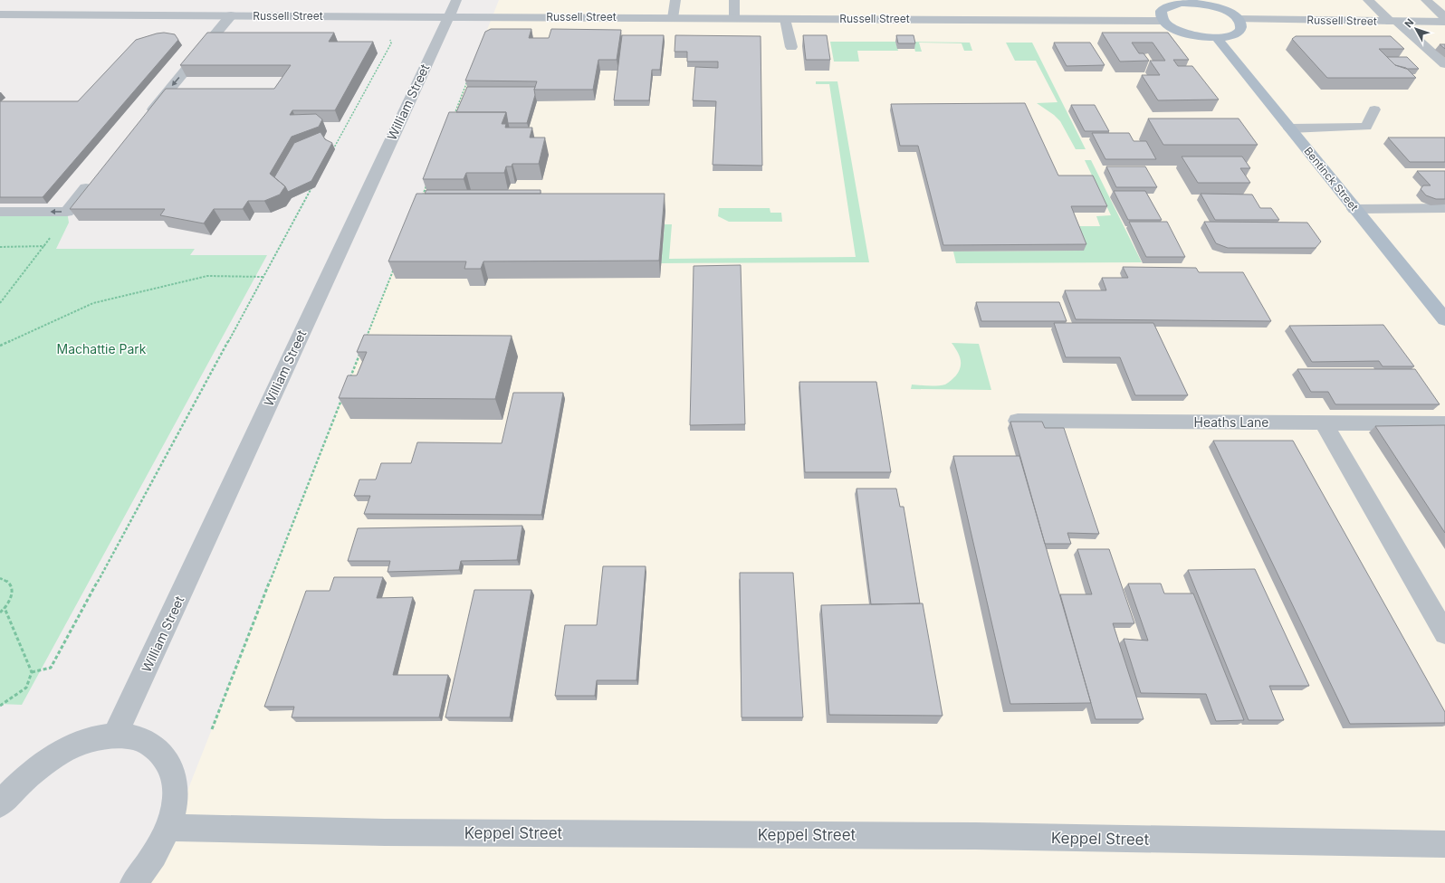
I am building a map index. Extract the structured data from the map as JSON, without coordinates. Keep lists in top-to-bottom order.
{
  "streets": {
    "main road": ["Bentinck Street"],
    "street": [
      "Russell Street",
      "William Street",
      "Heaths Lane",
      "Keppel Street"
    ]
  },
  "crossings": [
    ["Russell Street", "William Street"]
  ],
  "parks": ["Machattie Park"],
  "north": "top left"
}
